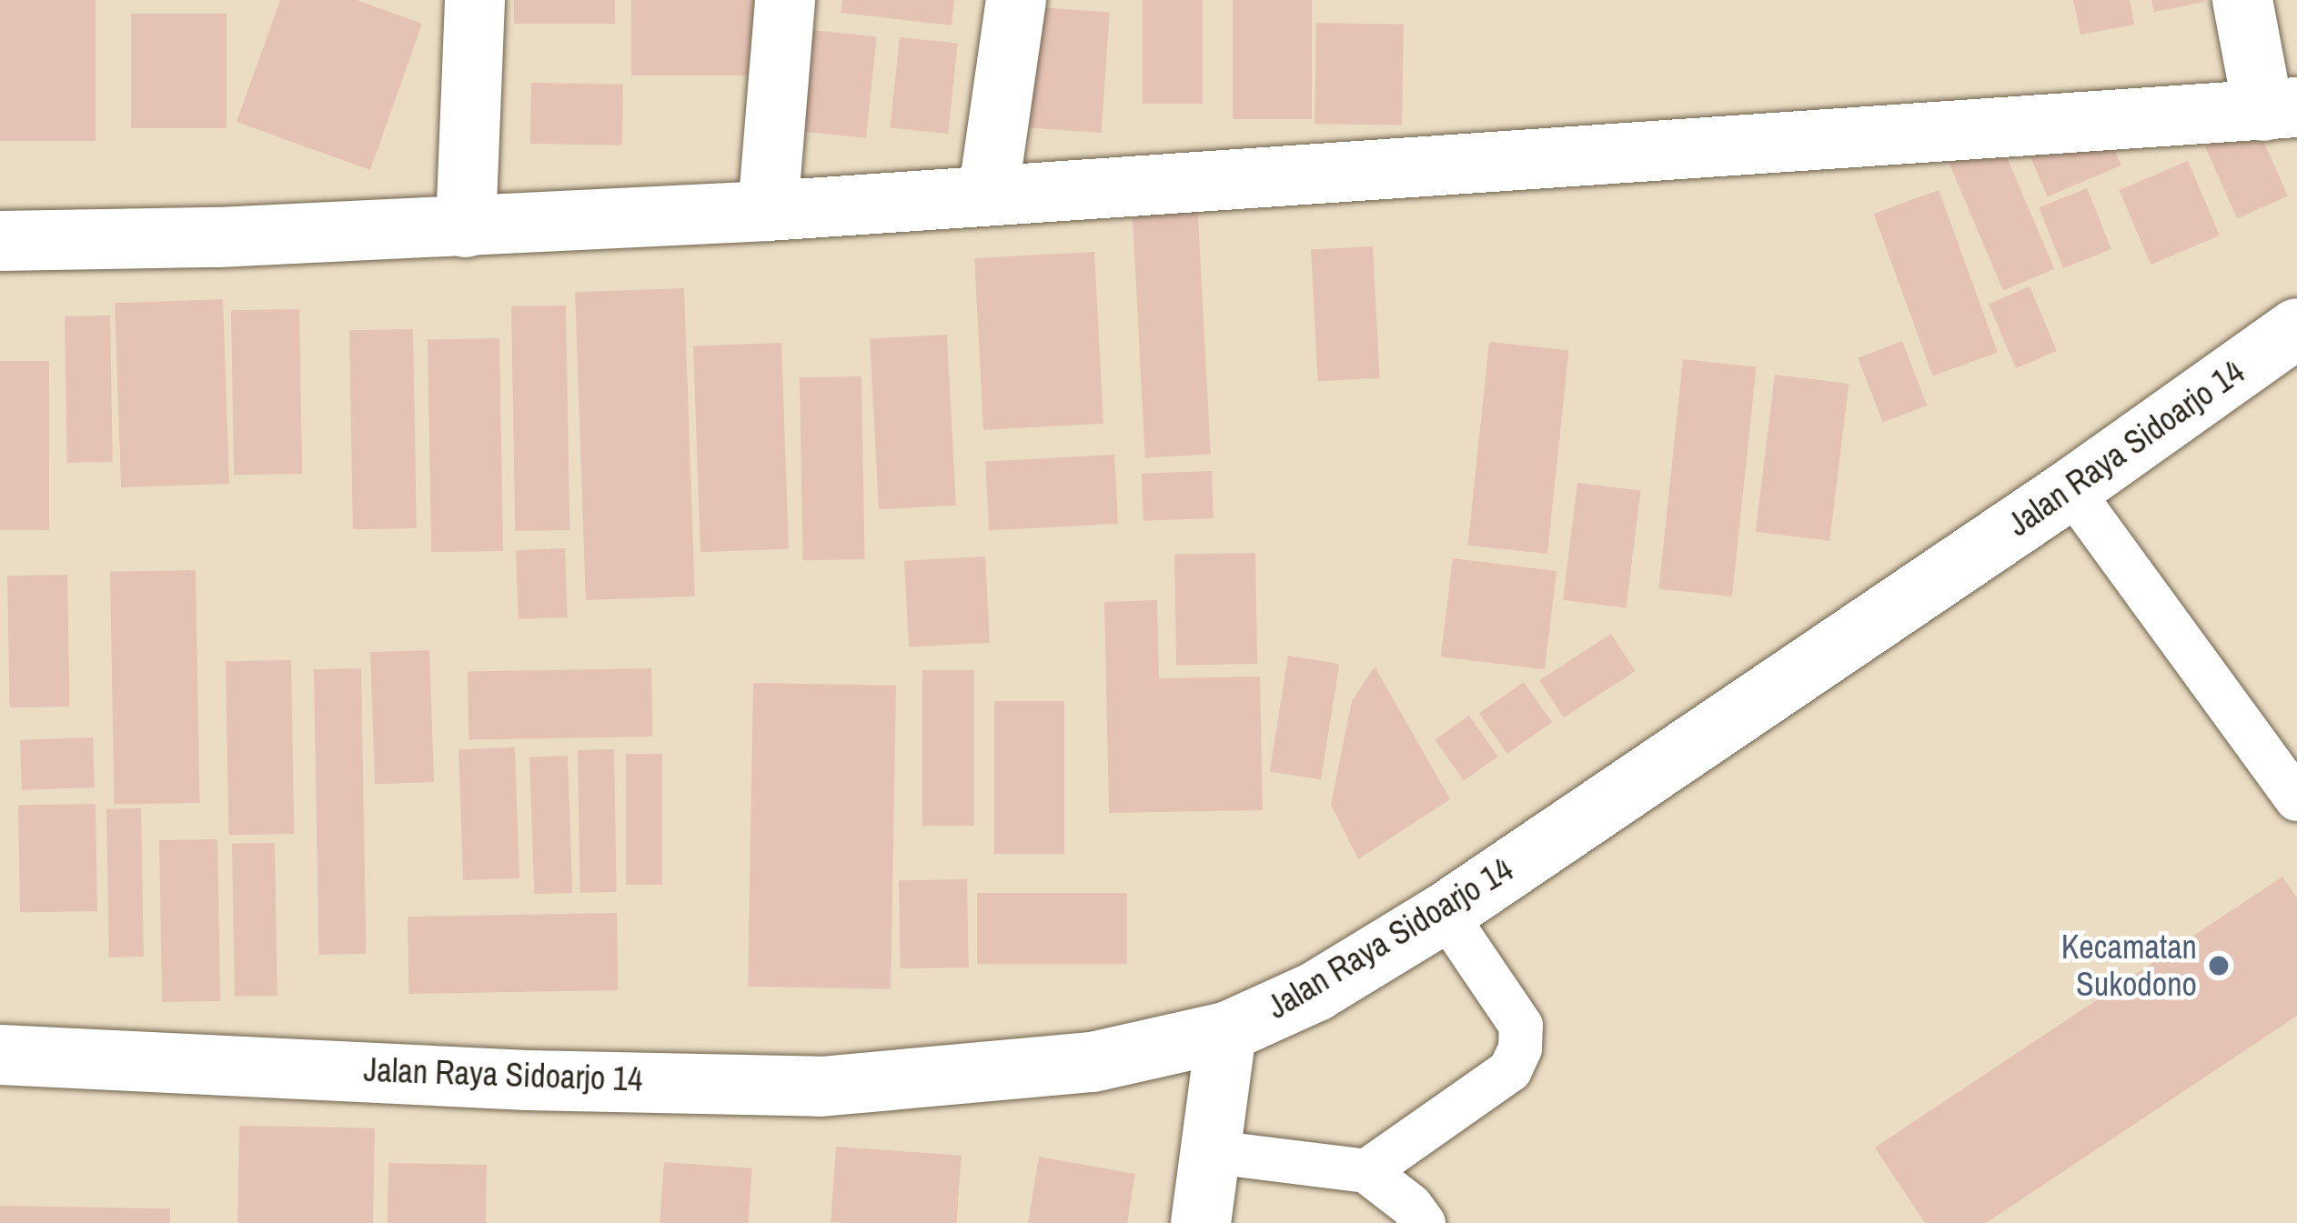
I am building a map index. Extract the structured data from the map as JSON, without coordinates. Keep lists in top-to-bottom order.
{
  "streets": {
    "street": ["Jalan Raya Sidoarjo 14"]
  },
  "places": ["Kecamatan Sukodono"]
}
